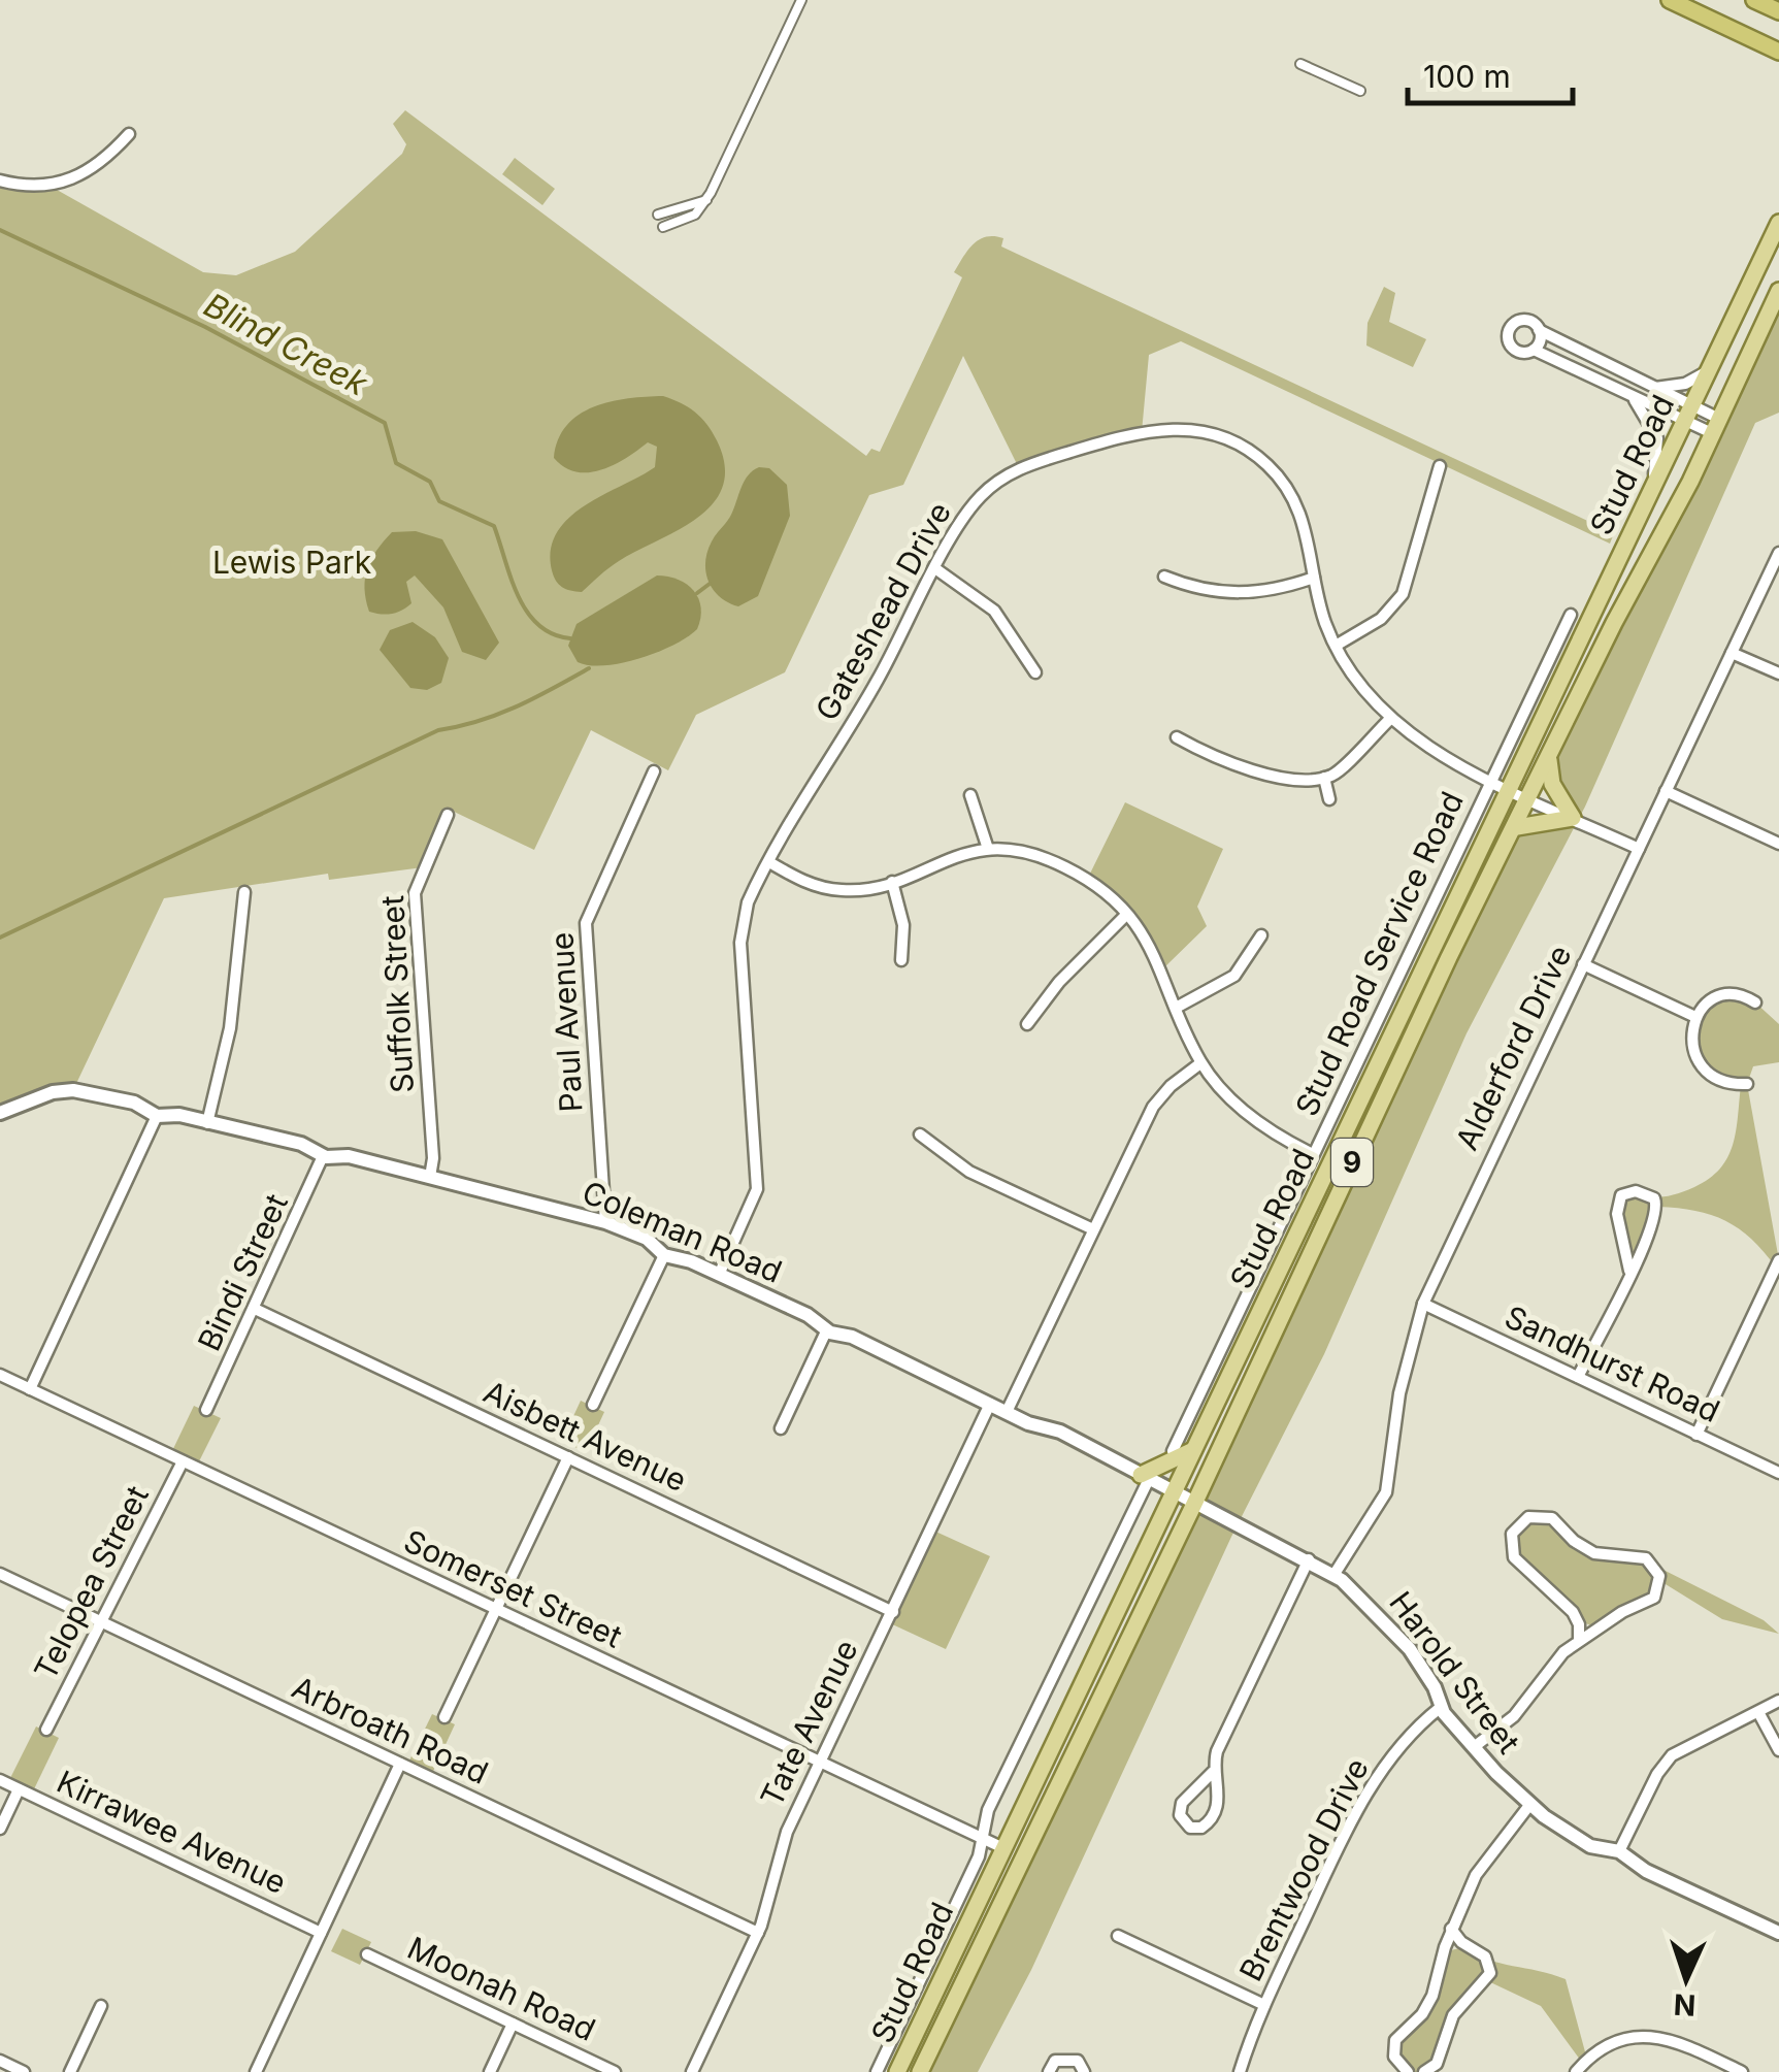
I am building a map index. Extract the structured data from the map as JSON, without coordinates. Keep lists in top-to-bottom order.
{
  "streets": {
    "main road": ["Stud Road", "9"],
    "street": [
      "Gateshead Drive",
      "Stud Road Service Road",
      "Suffolk Street",
      "Paul Avenue",
      "Alderford Drive",
      "Coleman Road",
      "Bindi Street",
      "Sandhurst Road",
      "Aisbett Avenue",
      "Telopea Street",
      "Somerset Street",
      "Harold Street",
      "Tate Avenue",
      "Arbroath Road",
      "Kirrawee Avenue",
      "Brentwood Drive",
      "Moonah Road"
    ]
  },
  "crossings": [
    ["Stud Road", "Gateshead Drive"],
    ["Stud Road", "Coleman Road"],
    ["Stud Road", "Somerset Street"],
    ["Stud Road", "Harold Street"],
    ["Gateshead Drive", "Stud Road Service Road"],
    ["Gateshead Drive", "Alderford Drive"],
    ["Gateshead Drive", "Coleman Road"],
    ["Suffolk Street", "Coleman Road"],
    ["Paul Avenue", "Coleman Road"],
    ["Alderford Drive", "Sandhurst Road"],
    ["Alderford Drive", "Harold Street"],
    ["Coleman Road", "Bindi Street"],
    ["Coleman Road", "Harold Street"],
    ["Coleman Road", "Tate Avenue"],
    ["Bindi Street", "Aisbett Avenue"],
    ["Aisbett Avenue", "Tate Avenue"],
    ["Telopea Street", "Somerset Street"],
    ["Telopea Street", "Arbroath Road"],
    ["Somerset Street", "Tate Avenue"],
    ["Harold Street", "Brentwood Drive"],
    ["Tate Avenue", "Arbroath Road"]
  ],
  "water": ["Blind Creek"],
  "parks": ["Lewis Park"],
  "scale_bar": "100 m",
  "north": "bottom"
}
